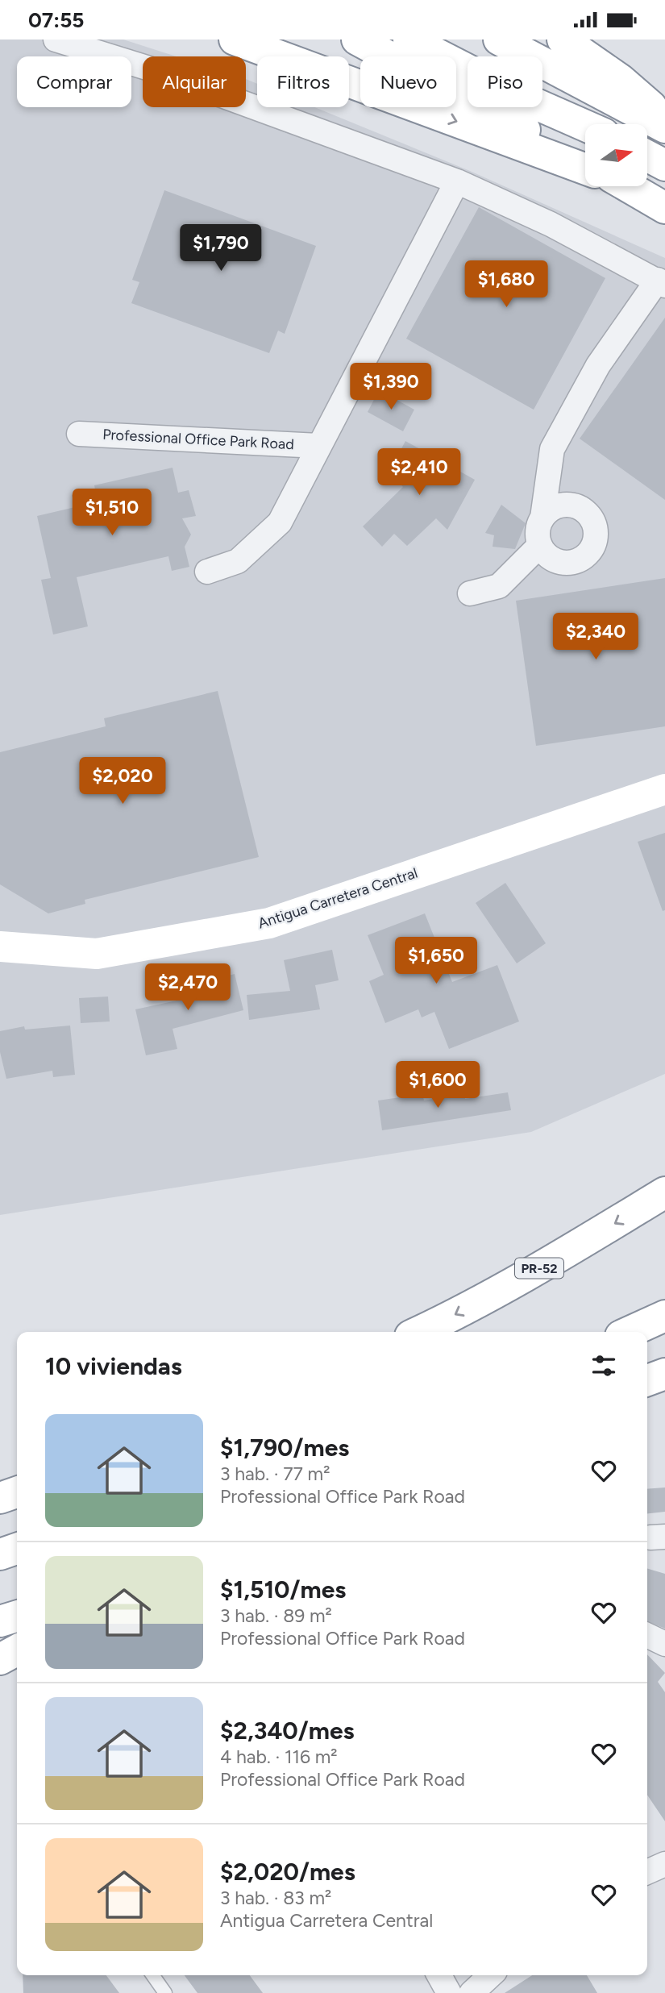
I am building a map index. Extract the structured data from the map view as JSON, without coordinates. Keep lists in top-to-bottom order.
{
  "streets": {
    "main road": ["Antigua Carretera Central", "PR-52"],
    "street": ["Professional Office Park Road"]
  },
  "north": "right",
  "page": {
    "status": "07:55",
    "chip": [
      "Comprar",
      "Alquilar",
      "Filtros",
      "Nuevo",
      "Piso"
    ],
    "price": [
      "$1,790",
      "$1,680",
      "$1,390",
      "$2,410",
      "$1,510",
      "$2,340",
      "$2,020",
      "$1,650",
      "$2,470",
      "$1,600"
    ],
    "heading": "10 viviendas",
    "list": [
      {
        "name": "$1,790/mes",
        "note": "3 hab. · 77 m² · Professional Office Park Road"
      },
      {
        "name": "$1,510/mes",
        "note": "3 hab. · 89 m² · Professional Office Park Road"
      },
      {
        "name": "$2,340/mes",
        "note": "4 hab. · 116 m² · Professional Office Park Road"
      },
      {
        "name": "$2,020/mes",
        "note": "3 hab. · 83 m² · Antigua Carretera Central"
      }
    ]
  }
}
